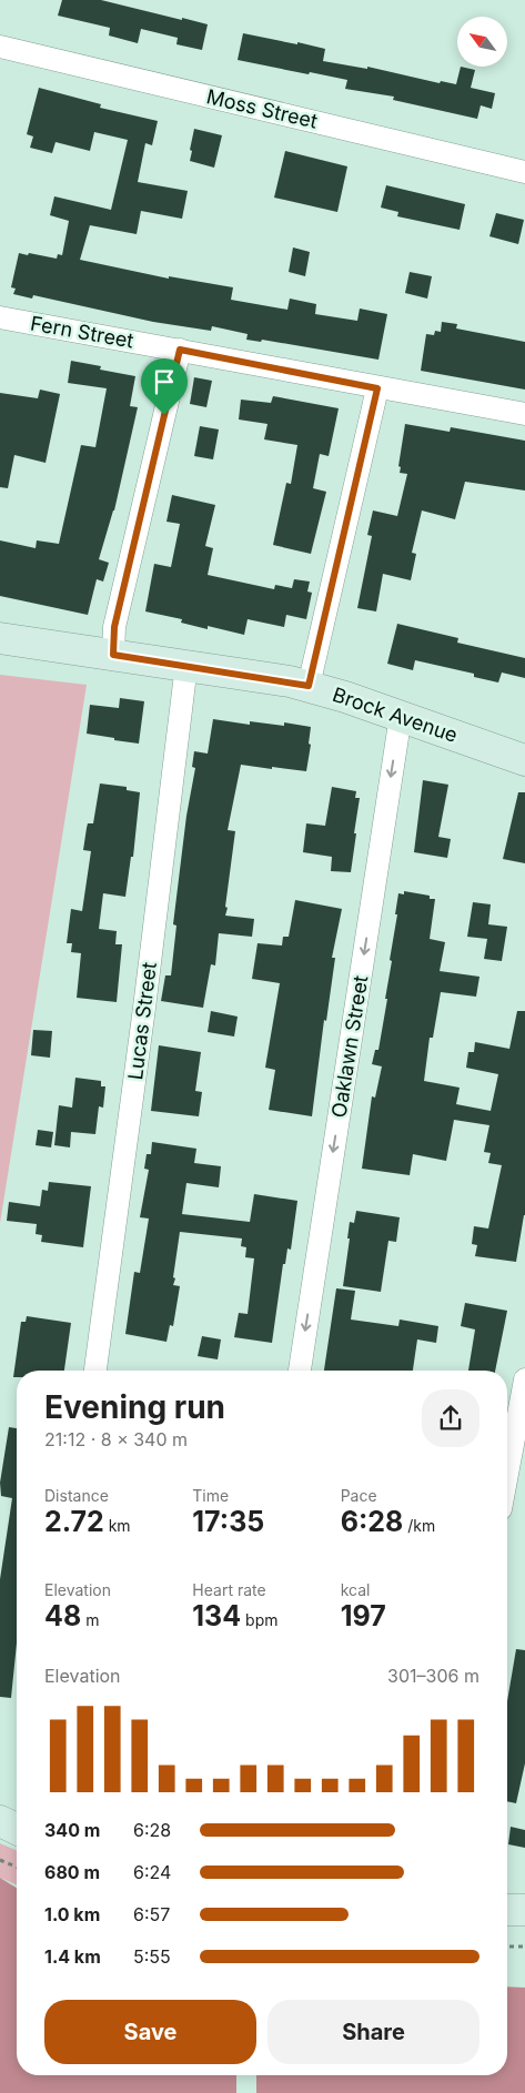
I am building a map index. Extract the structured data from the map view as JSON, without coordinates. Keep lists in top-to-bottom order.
{
  "streets": {
    "main road": ["Brock Avenue"],
    "street": [
      "Moss Street",
      "Fern Street",
      "Lucas Street",
      "Oaklawn Street"
    ]
  },
  "crossings": [
    ["Brock Avenue", "Lucas Street"],
    ["Brock Avenue", "Oaklawn Street"]
  ],
  "one_way": ["Oaklawn Street"],
  "north": "top left",
  "page": {
    "heading": ["Evening run", "21:12 · 8 × 340 m"],
    "stats": [
      ["Distance", "2.72 km"],
      ["Time", "17:35"],
      ["Pace", "6:28 /km"],
      ["Elevation", "48 m"],
      ["Heart rate", "134 bpm"],
      ["kcal", "197"]
    ],
    "chart": ["Elevation", "301–306 m"],
    "list": [
      {
        "name": "340 m",
        "note": "6:28"
      },
      {
        "name": "680 m",
        "note": "6:24"
      },
      {
        "name": "1.0 km",
        "note": "6:57"
      },
      {
        "name": "1.4 km",
        "note": "5:55"
      }
    ],
    "buttons": ["Save", "Share"]
  }
}
